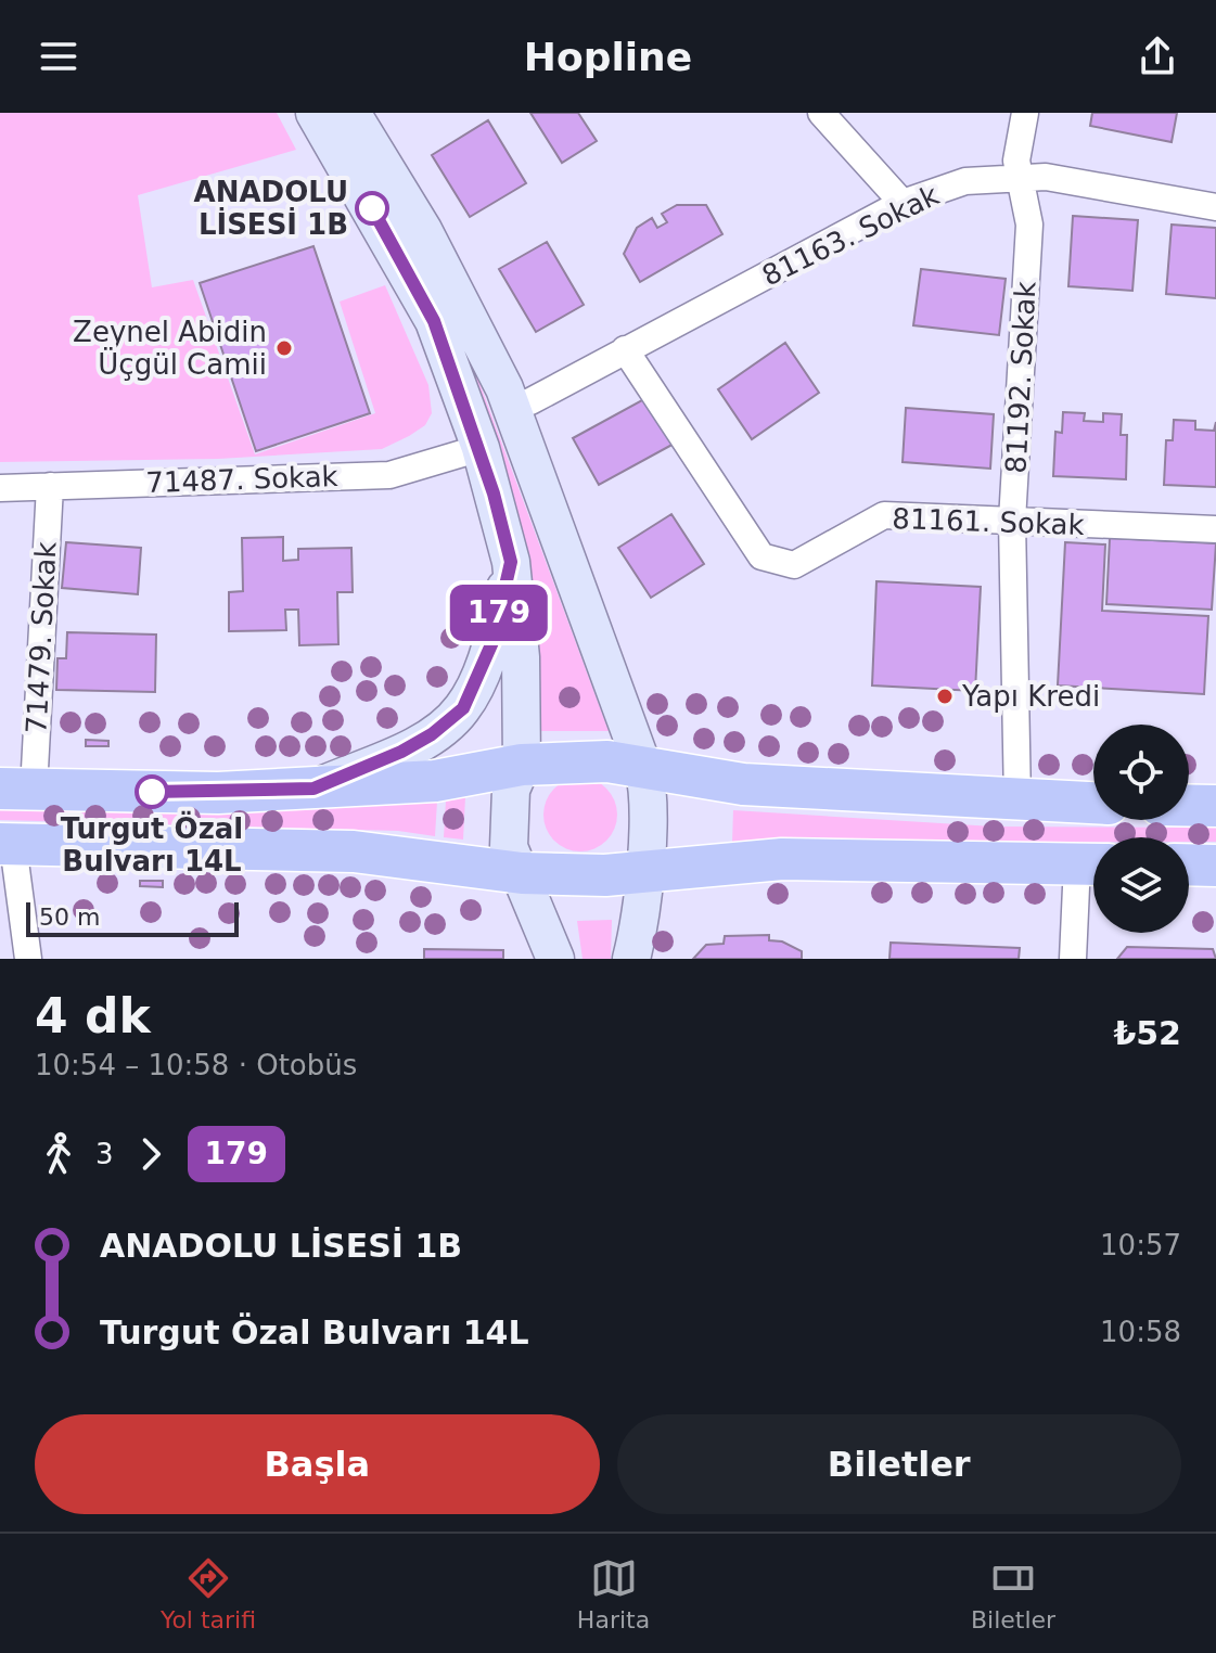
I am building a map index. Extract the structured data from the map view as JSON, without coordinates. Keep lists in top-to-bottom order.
{
  "streets": {
    "street": [
      "81163. Sokak",
      "81192. Sokak",
      "71487. Sokak",
      "81161. Sokak",
      "71479. Sokak"
    ]
  },
  "crossings": [
    ["81163. Sokak", "81192. Sokak"],
    ["81163. Sokak", "81161. Sokak"],
    ["81192. Sokak", "81161. Sokak"],
    ["71487. Sokak", "71479. Sokak"]
  ],
  "places": [
    "ANADOLU LİSESİ 1B",
    "Zeynel Abidin Üçgül Camii",
    "Yapı Kredi",
    "Turgut Özal Bulvarı 14L"
  ],
  "lines": ["bus line 179"],
  "scale_bar": "50 m",
  "page": {
    "header": "Hopline",
    "on_map": "179",
    "scale": "50 m",
    "heading": ["4 dk", "10:54 – 10:58 · Otobüs", "₺52"],
    "legs": ["3", "179"],
    "list": [
      {
        "name": "ANADOLU LİSESİ 1B",
        "value": "10:57"
      },
      {
        "name": "Turgut Özal Bulvarı 14L",
        "value": "10:58"
      }
    ],
    "buttons": ["Başla", "Biletler"],
    "tabs": ["Yol tarifi", "Harita", "Biletler"]
  }
}
